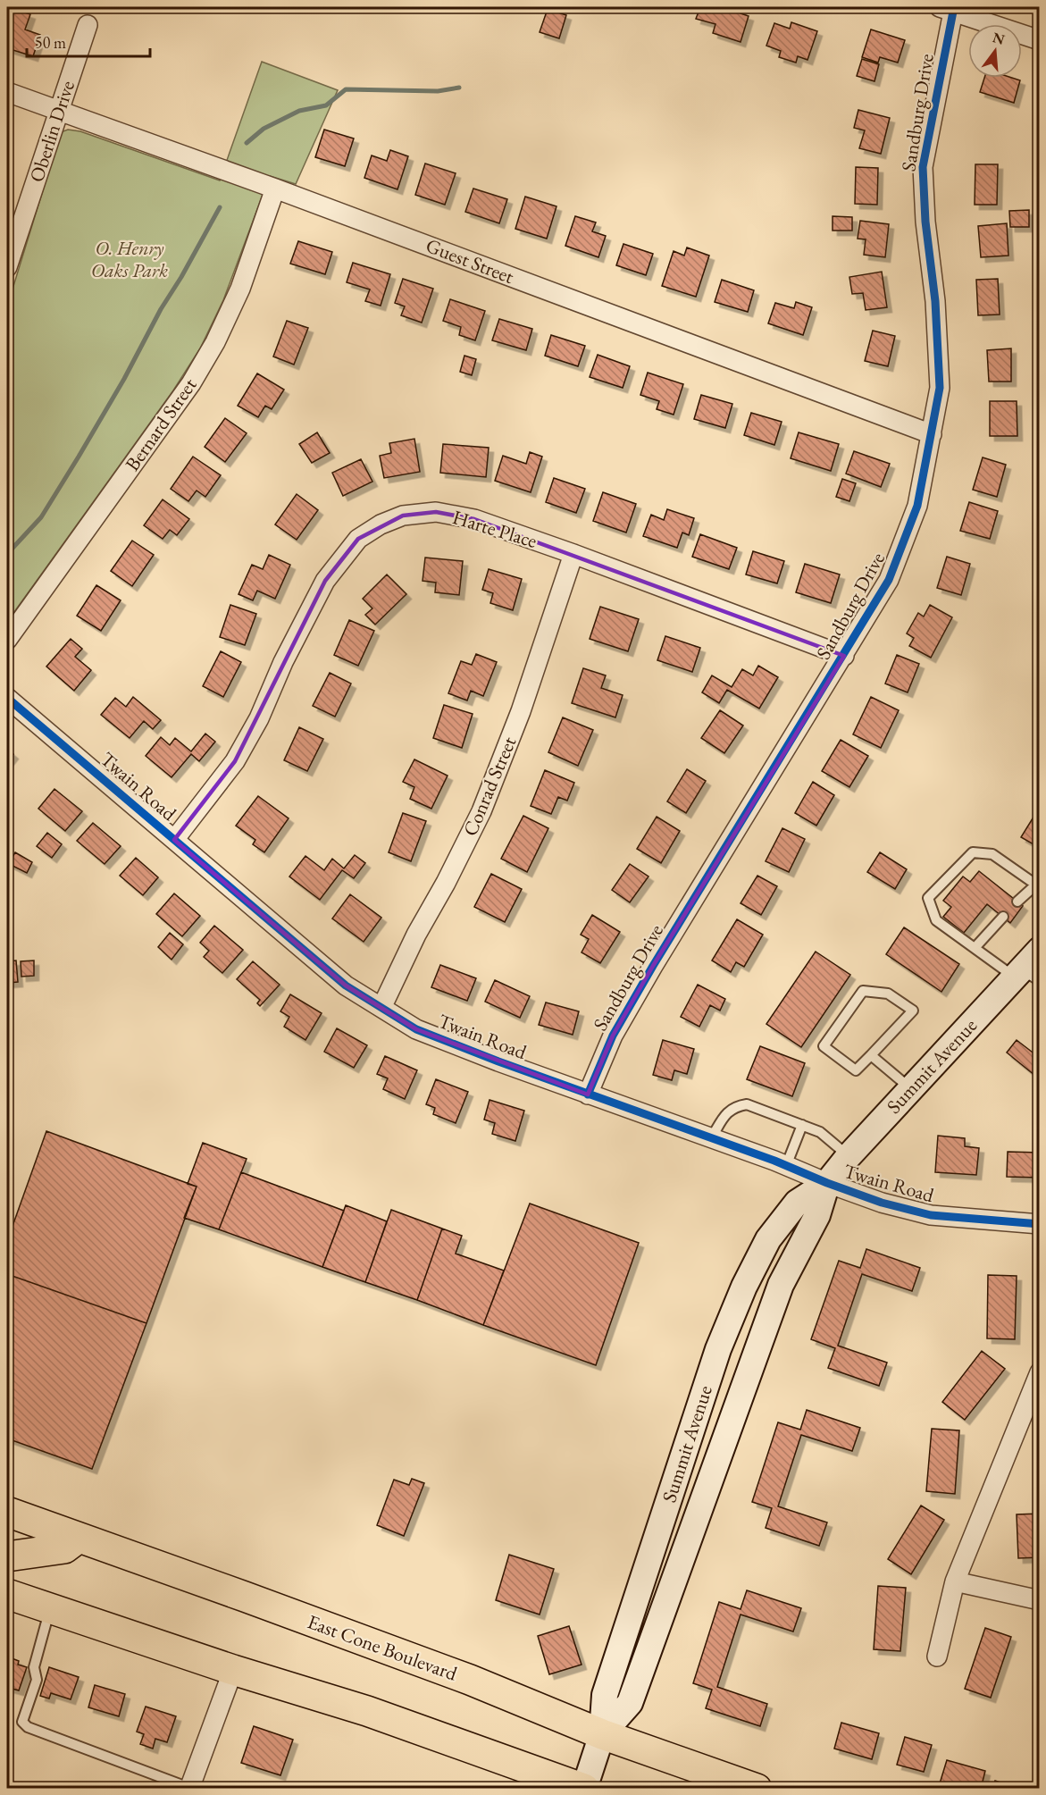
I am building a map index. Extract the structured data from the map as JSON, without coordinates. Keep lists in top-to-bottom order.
{
  "streets": {
    "main road": ["Summit Avenue", "East Cone Boulevard"],
    "street": [
      "Sandburg Drive",
      "Oberlin Drive",
      "Guest Street",
      "Bernard Street",
      "Harte Place",
      "Twain Road",
      "Conrad Street"
    ]
  },
  "crossings": [
    ["Sandburg Drive", "Guest Street"],
    ["Sandburg Drive", "Harte Place"],
    ["Sandburg Drive", "Twain Road"],
    ["Oberlin Drive", "Guest Street"],
    ["Guest Street", "Bernard Street"],
    ["Harte Place", "Twain Road"],
    ["Harte Place", "Conrad Street"],
    ["Twain Road", "Conrad Street"],
    ["Twain Road", "Summit Avenue"],
    ["Summit Avenue", "East Cone Boulevard"]
  ],
  "parks": ["O. Henry Oaks Park"],
  "scale_bar": "50 m",
  "north": "top"
}
